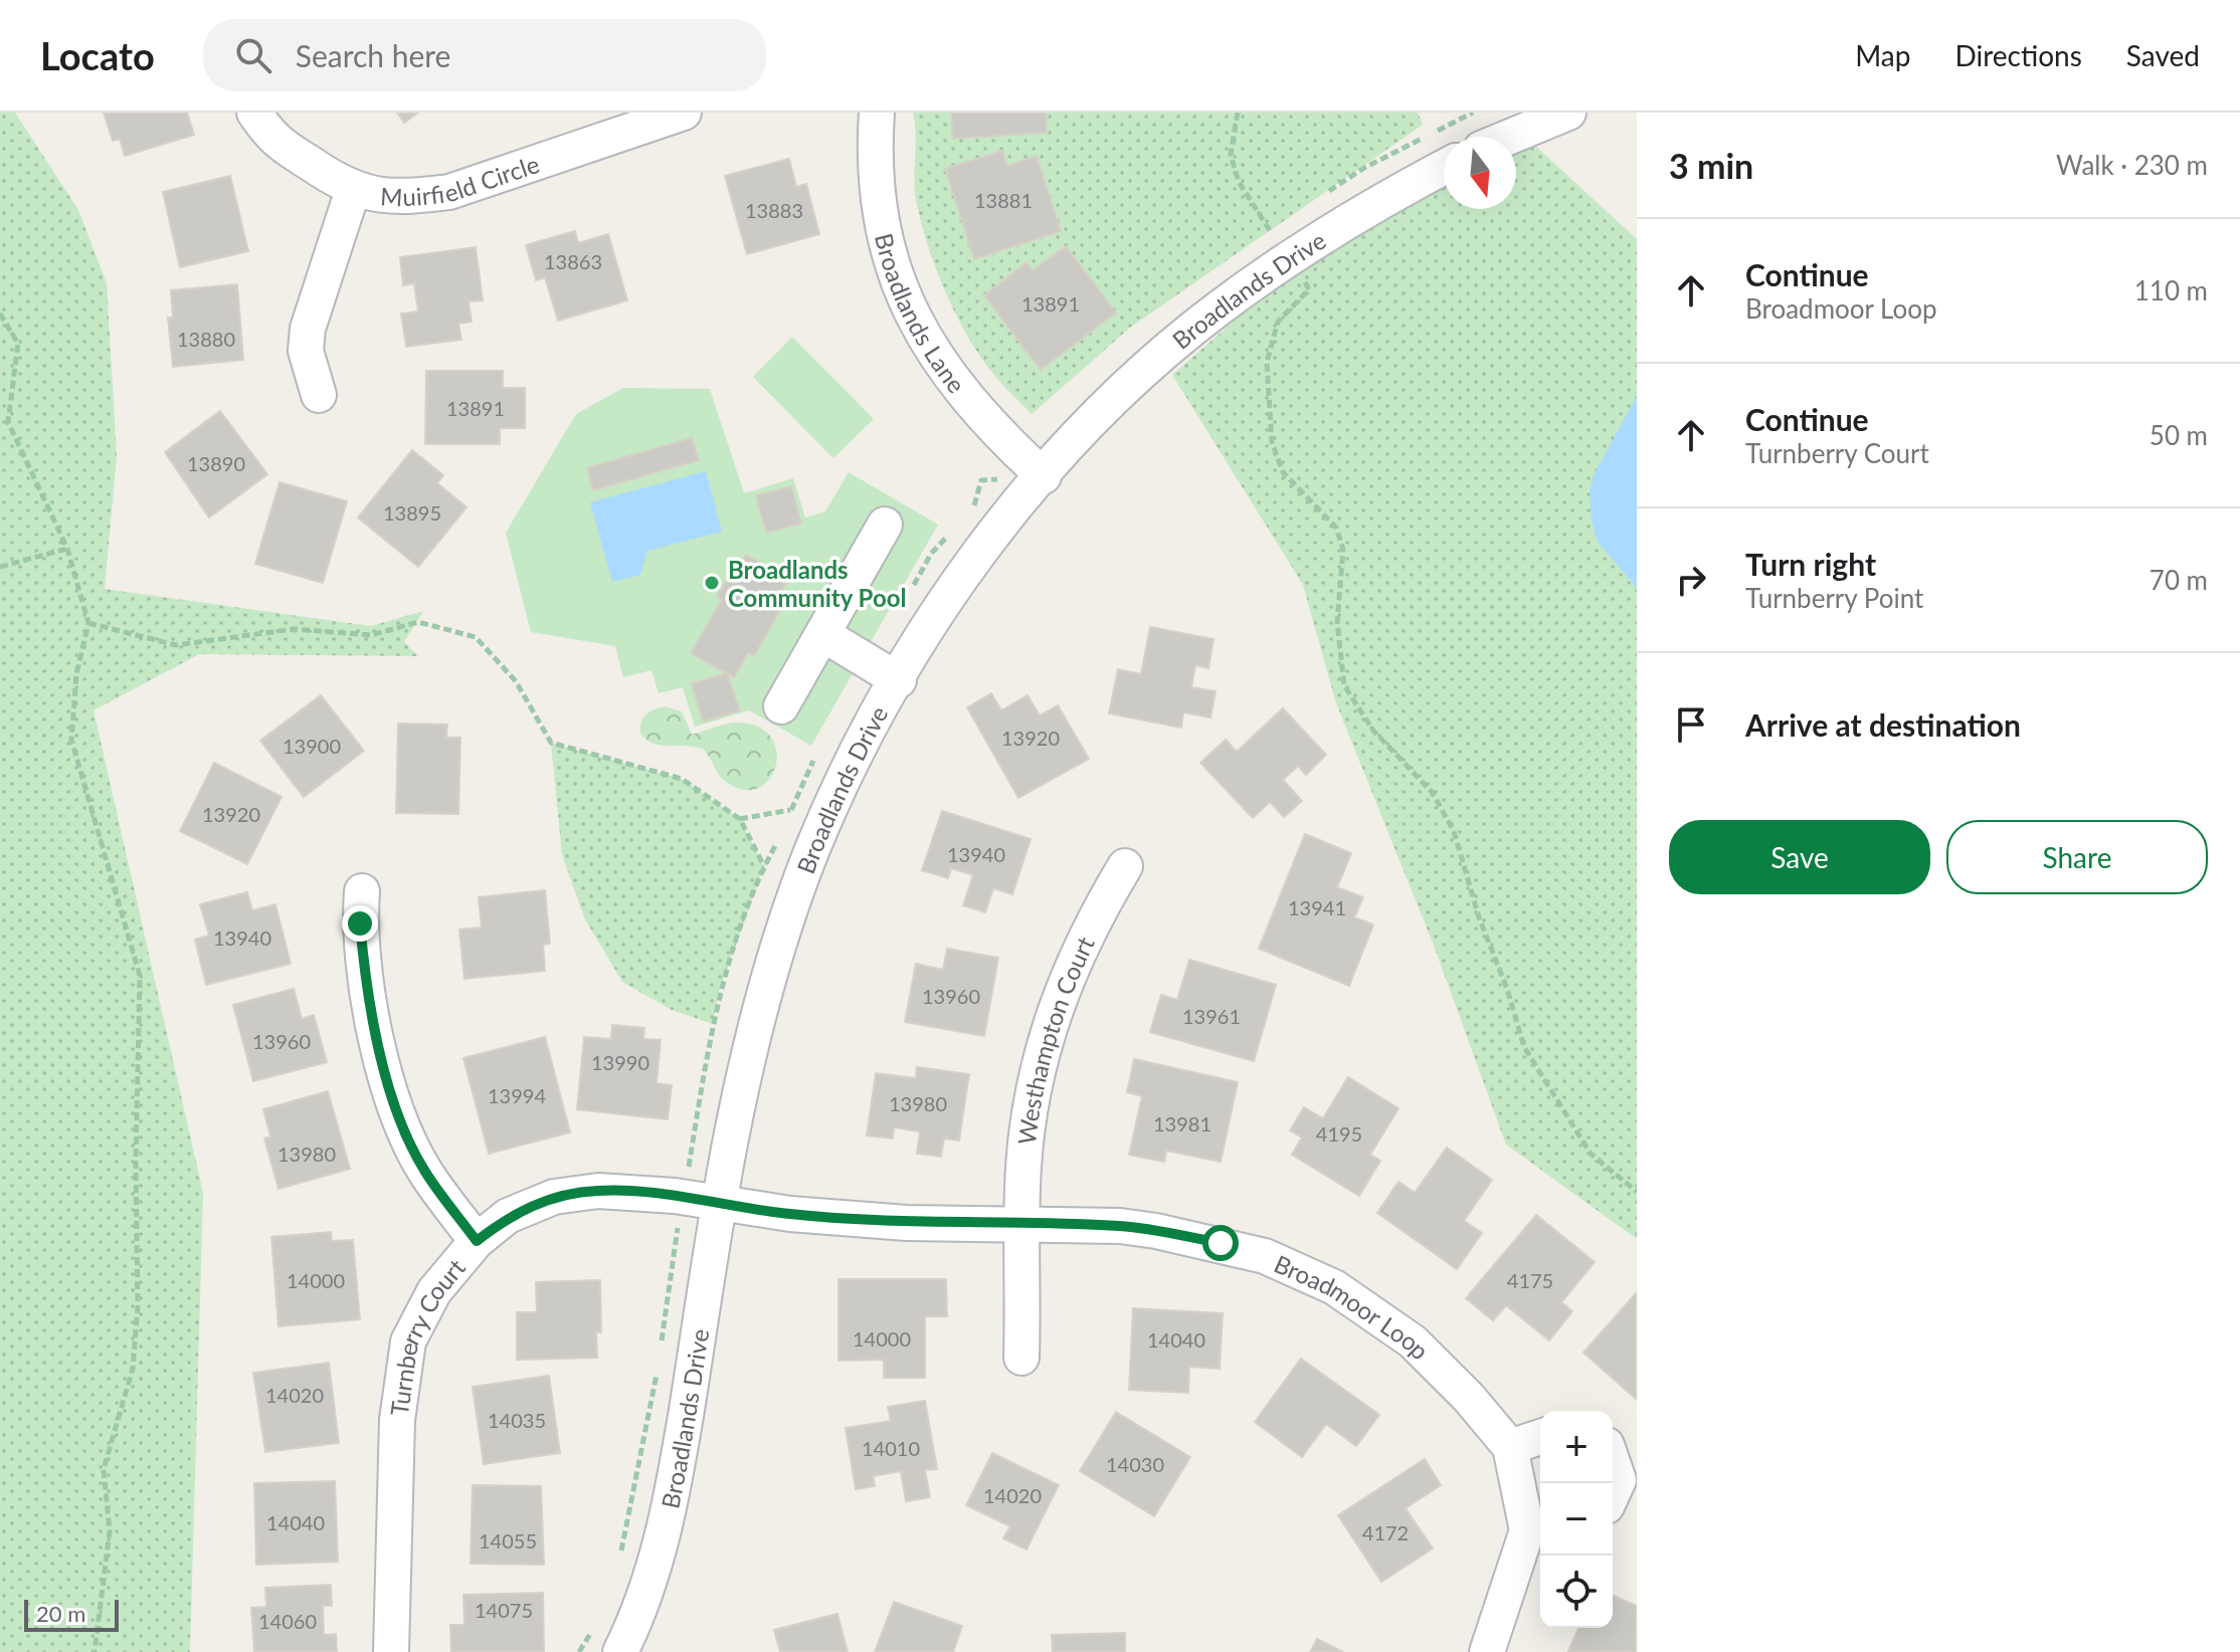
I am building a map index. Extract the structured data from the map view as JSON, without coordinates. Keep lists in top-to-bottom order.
{
  "streets": {
    "street": [
      "Muirfield Circle",
      "Broadlands Drive",
      "Broadlands Lane",
      "Westhampton Court",
      "Broadmoor Loop",
      "Turnberry Court"
    ]
  },
  "crossings": [
    ["Broadlands Drive", "Broadlands Lane"],
    ["Broadlands Drive", "Broadmoor Loop"],
    ["Broadlands Drive", "Turnberry Court"],
    ["Westhampton Court", "Broadmoor Loop"],
    ["Broadmoor Loop", "Turnberry Court"]
  ],
  "places": ["Broadlands Community Pool"],
  "house_numbers": [
    "13881",
    "13883",
    "13863",
    "13891",
    "13880",
    "13891",
    "13890",
    "13895",
    "13920",
    "13900",
    "13920",
    "13940",
    "13941",
    "13940",
    "13960",
    "13961",
    "13960",
    "13990",
    "13994",
    "13980",
    "13981",
    "4195",
    "13980",
    "14000",
    "4175",
    "14000",
    "14040",
    "14020",
    "14035",
    "14010",
    "14030",
    "14020",
    "14040",
    "4172",
    "14055",
    "14075",
    "14060"
  ],
  "scale_bar": "20 m",
  "north": "bottom",
  "page": {
    "header": "Locato",
    "search": "Search here",
    "nav": ["Map", "Directions", "Saved"],
    "heading": ["3 min", "Walk · 230 m"],
    "list": [
      ["Continue", "Broadmoor Loop", "110 m"],
      ["Continue", "Turnberry Court", "50 m"],
      ["Turn right", "Turnberry Point", "70 m"],
      "Arrive at destination"
    ],
    "buttons": ["Save", "Share"],
    "map_buttons": ["+", "−"],
    "scale": "20 m"
  }
}
